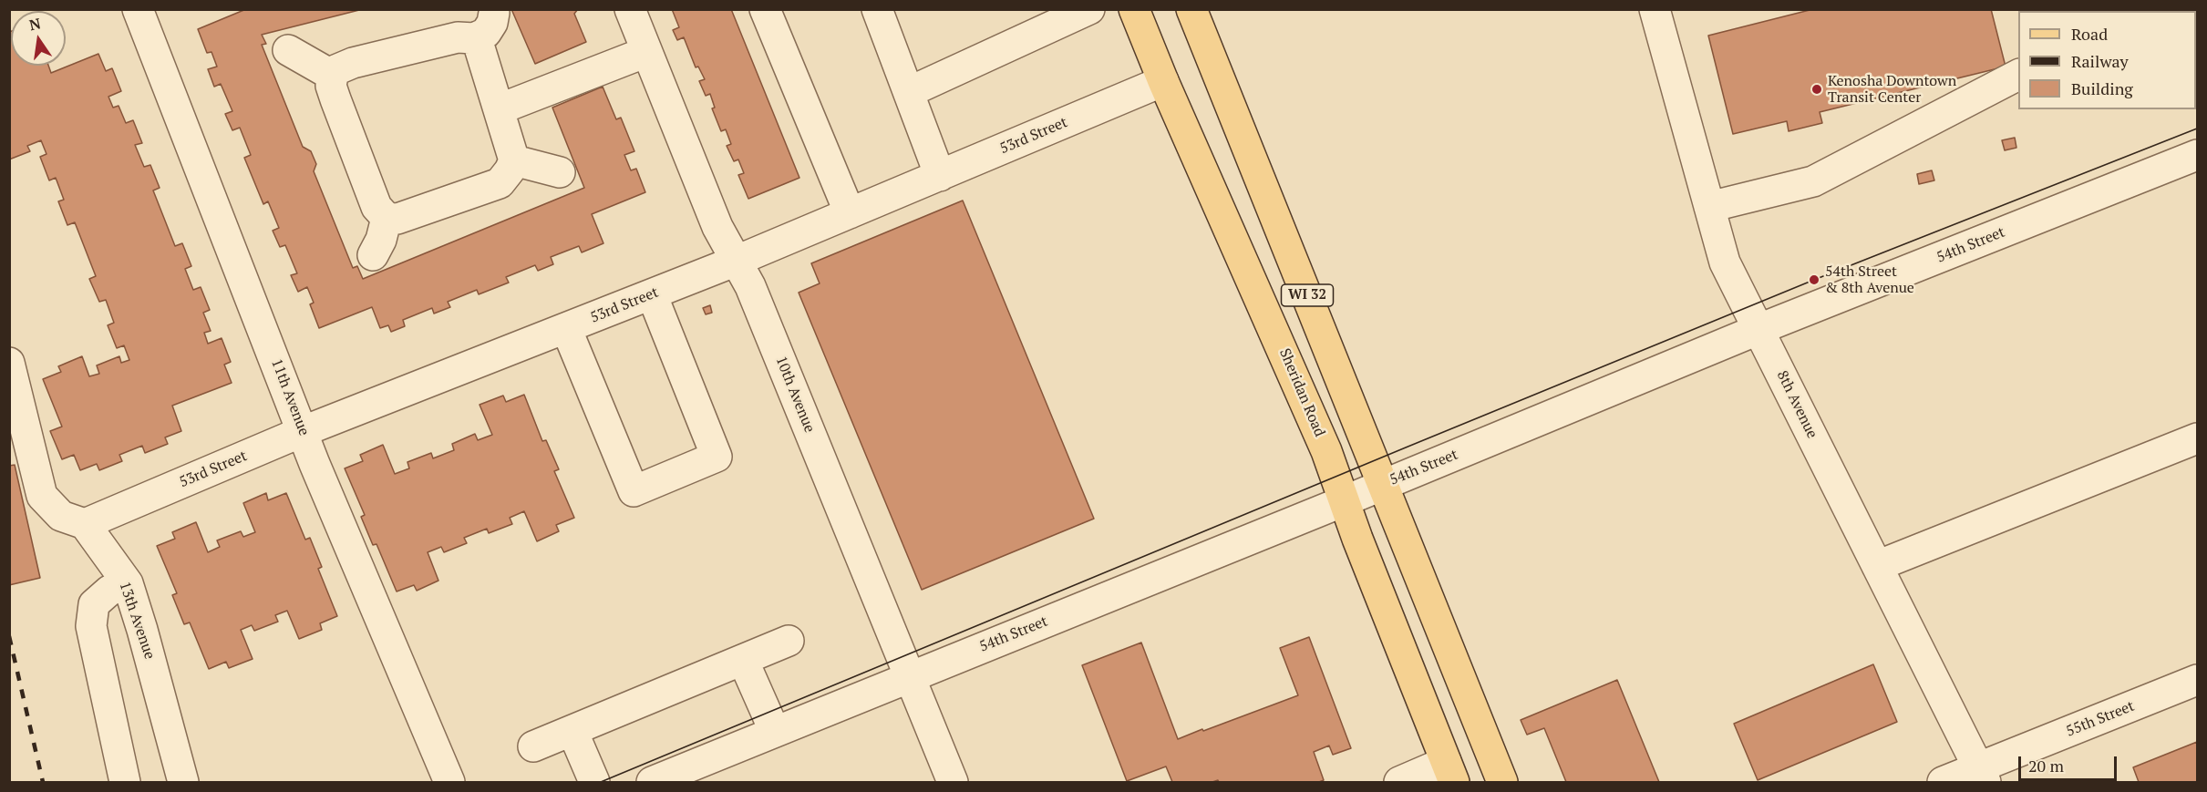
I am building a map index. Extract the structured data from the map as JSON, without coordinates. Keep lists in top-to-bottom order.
{
  "streets": {
    "main road": ["WI 32", "Sheridan Road"],
    "street": [
      "53rd Street",
      "54th Street",
      "10th Avenue",
      "11th Avenue",
      "8th Avenue",
      "13th Avenue",
      "55th Street"
    ]
  },
  "crossings": [
    ["53rd Street", "Sheridan Road"],
    ["53rd Street", "10th Avenue"],
    ["53rd Street", "11th Avenue"],
    ["53rd Street", "13th Avenue"],
    ["54th Street", "WI 32"],
    ["54th Street", "Sheridan Road"],
    ["54th Street", "10th Avenue"],
    ["54th Street", "8th Avenue"],
    ["8th Avenue", "55th Street"]
  ],
  "places": ["Kenosha Downtown Transit Center", "54th Street & 8th Avenue"],
  "legend": ["Road", "Railway", "Building"],
  "scale_bar": "20 m",
  "north": "top"
}
